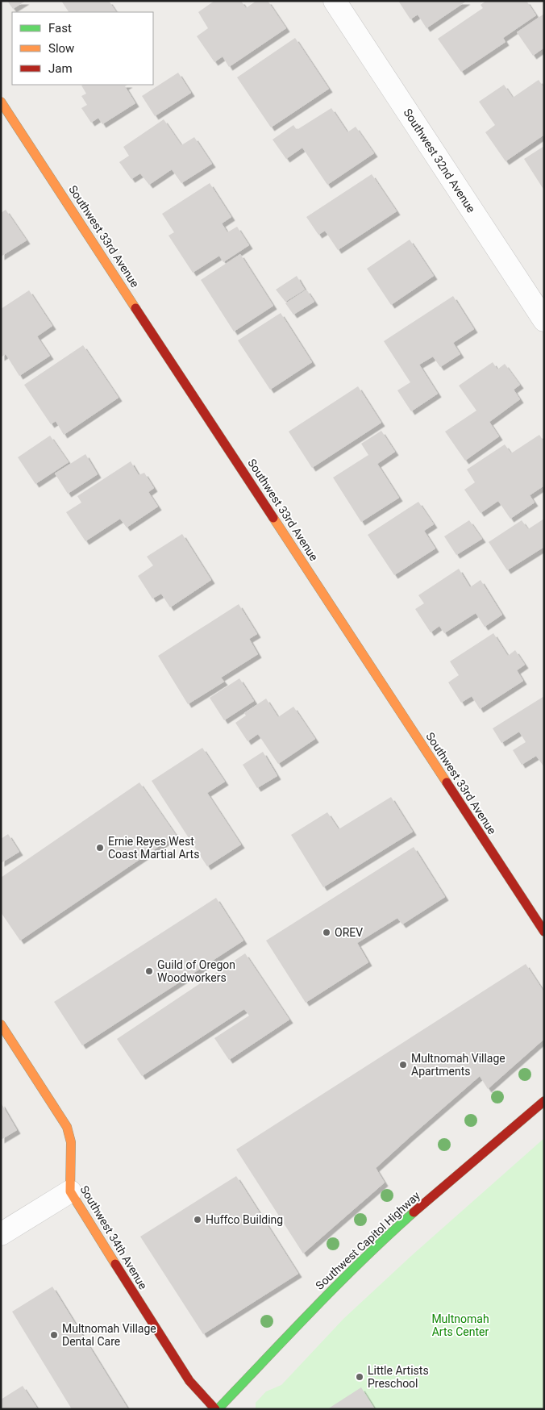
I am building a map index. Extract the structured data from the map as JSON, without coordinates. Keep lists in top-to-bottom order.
{
  "streets": {
    "street": [
      "Southwest 32nd Avenue",
      "Southwest 33rd Avenue",
      "Southwest 34th Avenue",
      "Southwest Capitol Highway"
    ]
  },
  "crossings": [
    ["Southwest 34th Avenue", "Southwest Capitol Highway"]
  ],
  "parks": ["Multnomah Arts Center"],
  "places": [
    "Ernie Reyes West Coast Martial Arts",
    "OREV",
    "Guild of Oregon Woodworkers",
    "Multnomah Village Apartments",
    "Huffco Building",
    "Multnomah Village Dental Care",
    "Little Artists Preschool"
  ],
  "legend": ["Fast", "Slow", "Jam"]
}
